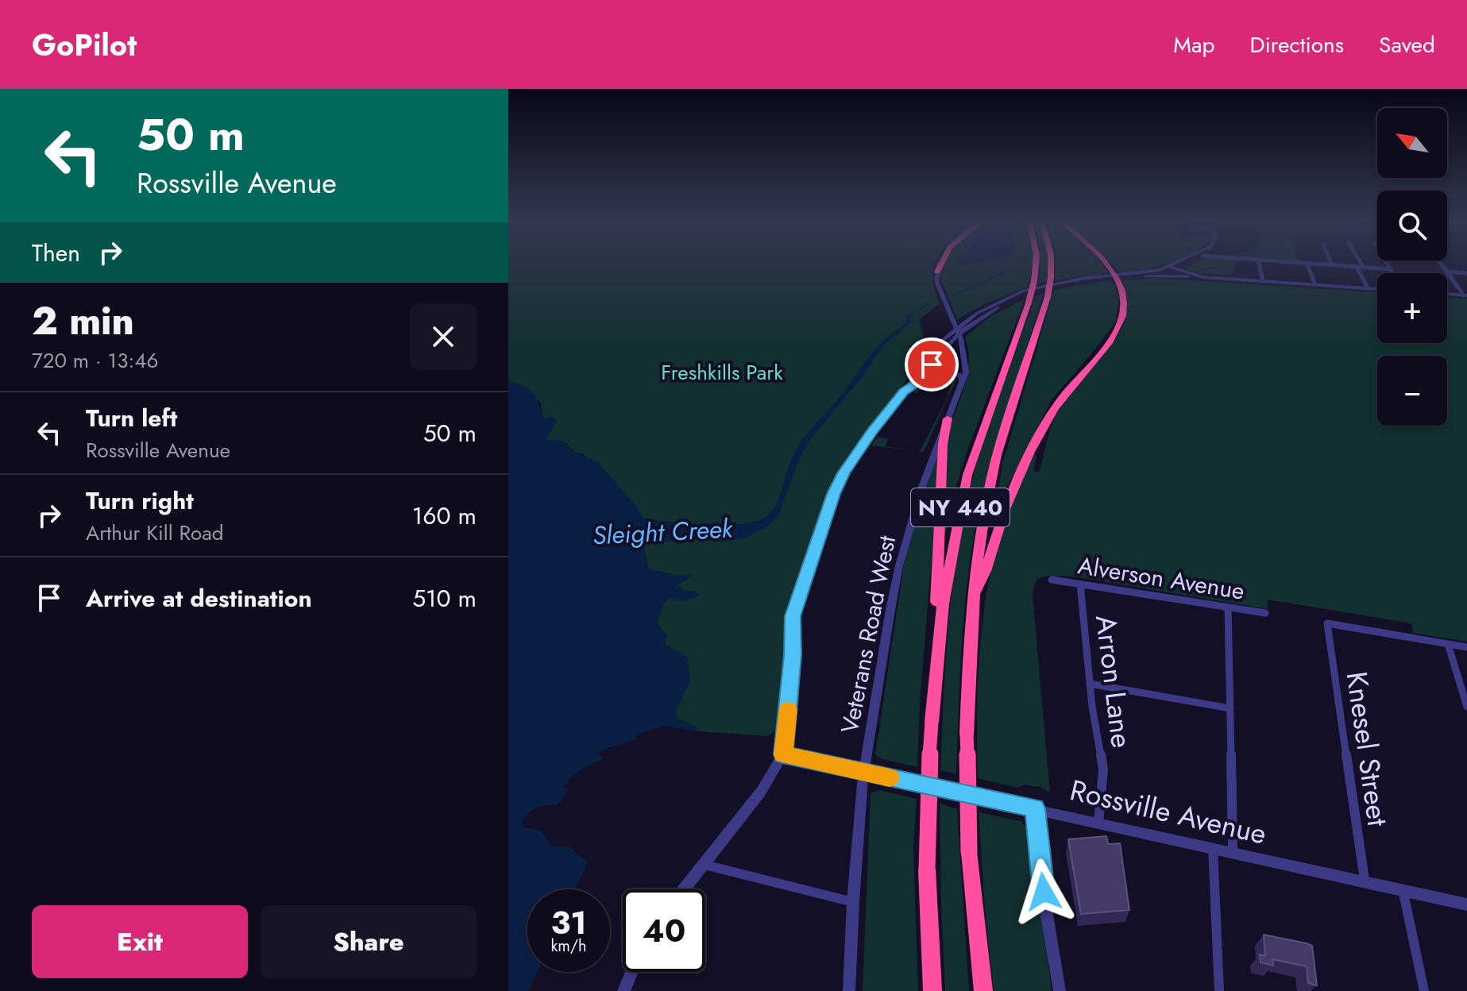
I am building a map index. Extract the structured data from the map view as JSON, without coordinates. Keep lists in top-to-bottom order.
{
  "streets": {
    "highway": ["NY 440"],
    "street": [
      "Alverson Avenue",
      "Veterans Road West",
      "Arron Lane",
      "Knesel Street",
      "Rossville Avenue"
    ]
  },
  "crossings": [
    ["Alverson Avenue", "Arron Lane"],
    ["Veterans Road West", "Rossville Avenue"],
    ["Arron Lane", "Rossville Avenue"],
    ["Knesel Street", "Rossville Avenue"]
  ],
  "water": ["Sleight Creek"],
  "parks": ["Freshkills Park"],
  "north": "top left",
  "page": {
    "header": "GoPilot",
    "nav": ["Map", "Directions", "Saved"],
    "turn": ["50 m", "Rossville Avenue"],
    "map_buttons": ["+", "−"],
    "then": "Then",
    "heading": ["2 min", "720 m · 13:46"],
    "list": [
      {
        "name": "Turn left",
        "note": "Rossville Avenue",
        "value": "50 m"
      },
      {
        "name": "Turn right",
        "note": "Arthur Kill Road",
        "value": "160 m"
      },
      {
        "name": "Arrive at destination",
        "value": "510 m"
      }
    ],
    "speed": "31 km/h",
    "limit": "40",
    "buttons": ["Exit", "Share"]
  }
}
